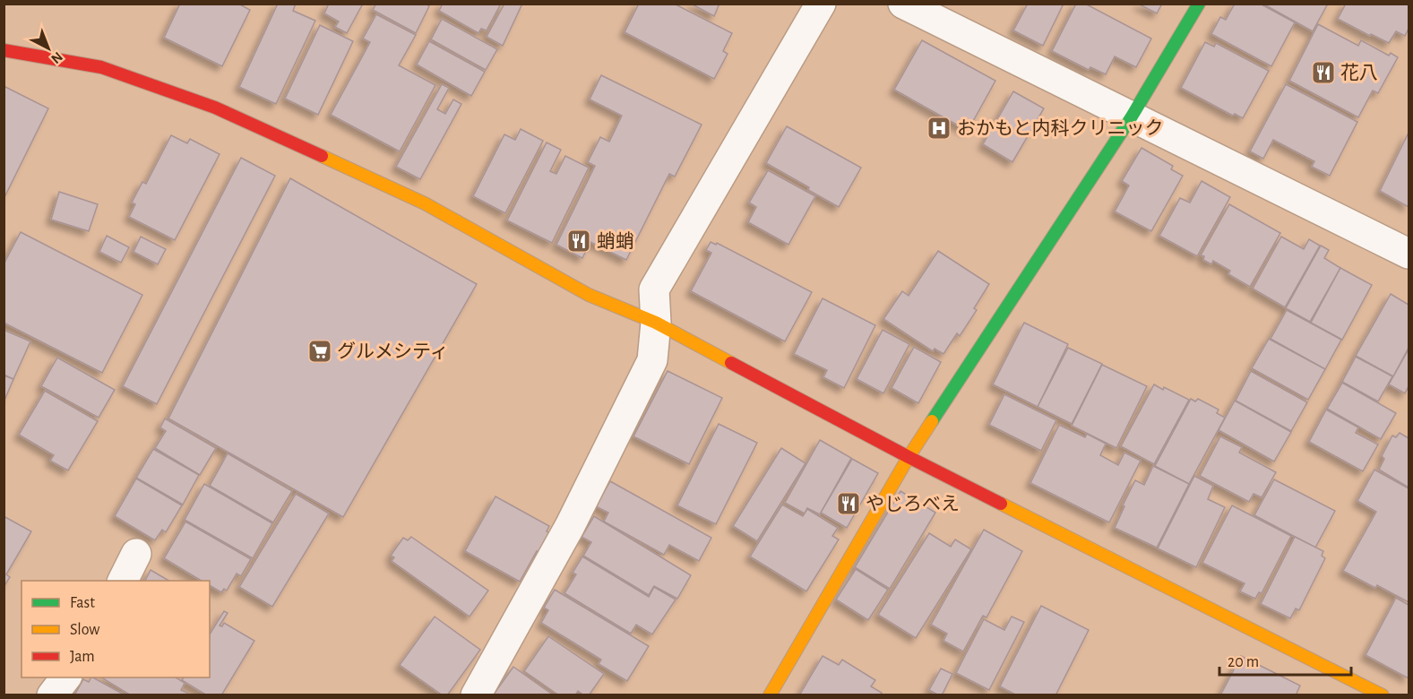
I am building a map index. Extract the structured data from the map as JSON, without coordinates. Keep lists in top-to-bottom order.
{
  "places": {
    "restaurant": ["花八", "蛸蛸", "やじろべえ"],
    "hospital": ["おかもと内科クリニック"],
    "supermarket": ["グルメシティ"]
  },
  "legend": ["Fast", "Slow", "Jam"],
  "scale_bar": "20 m",
  "north": "bottom right"
}
